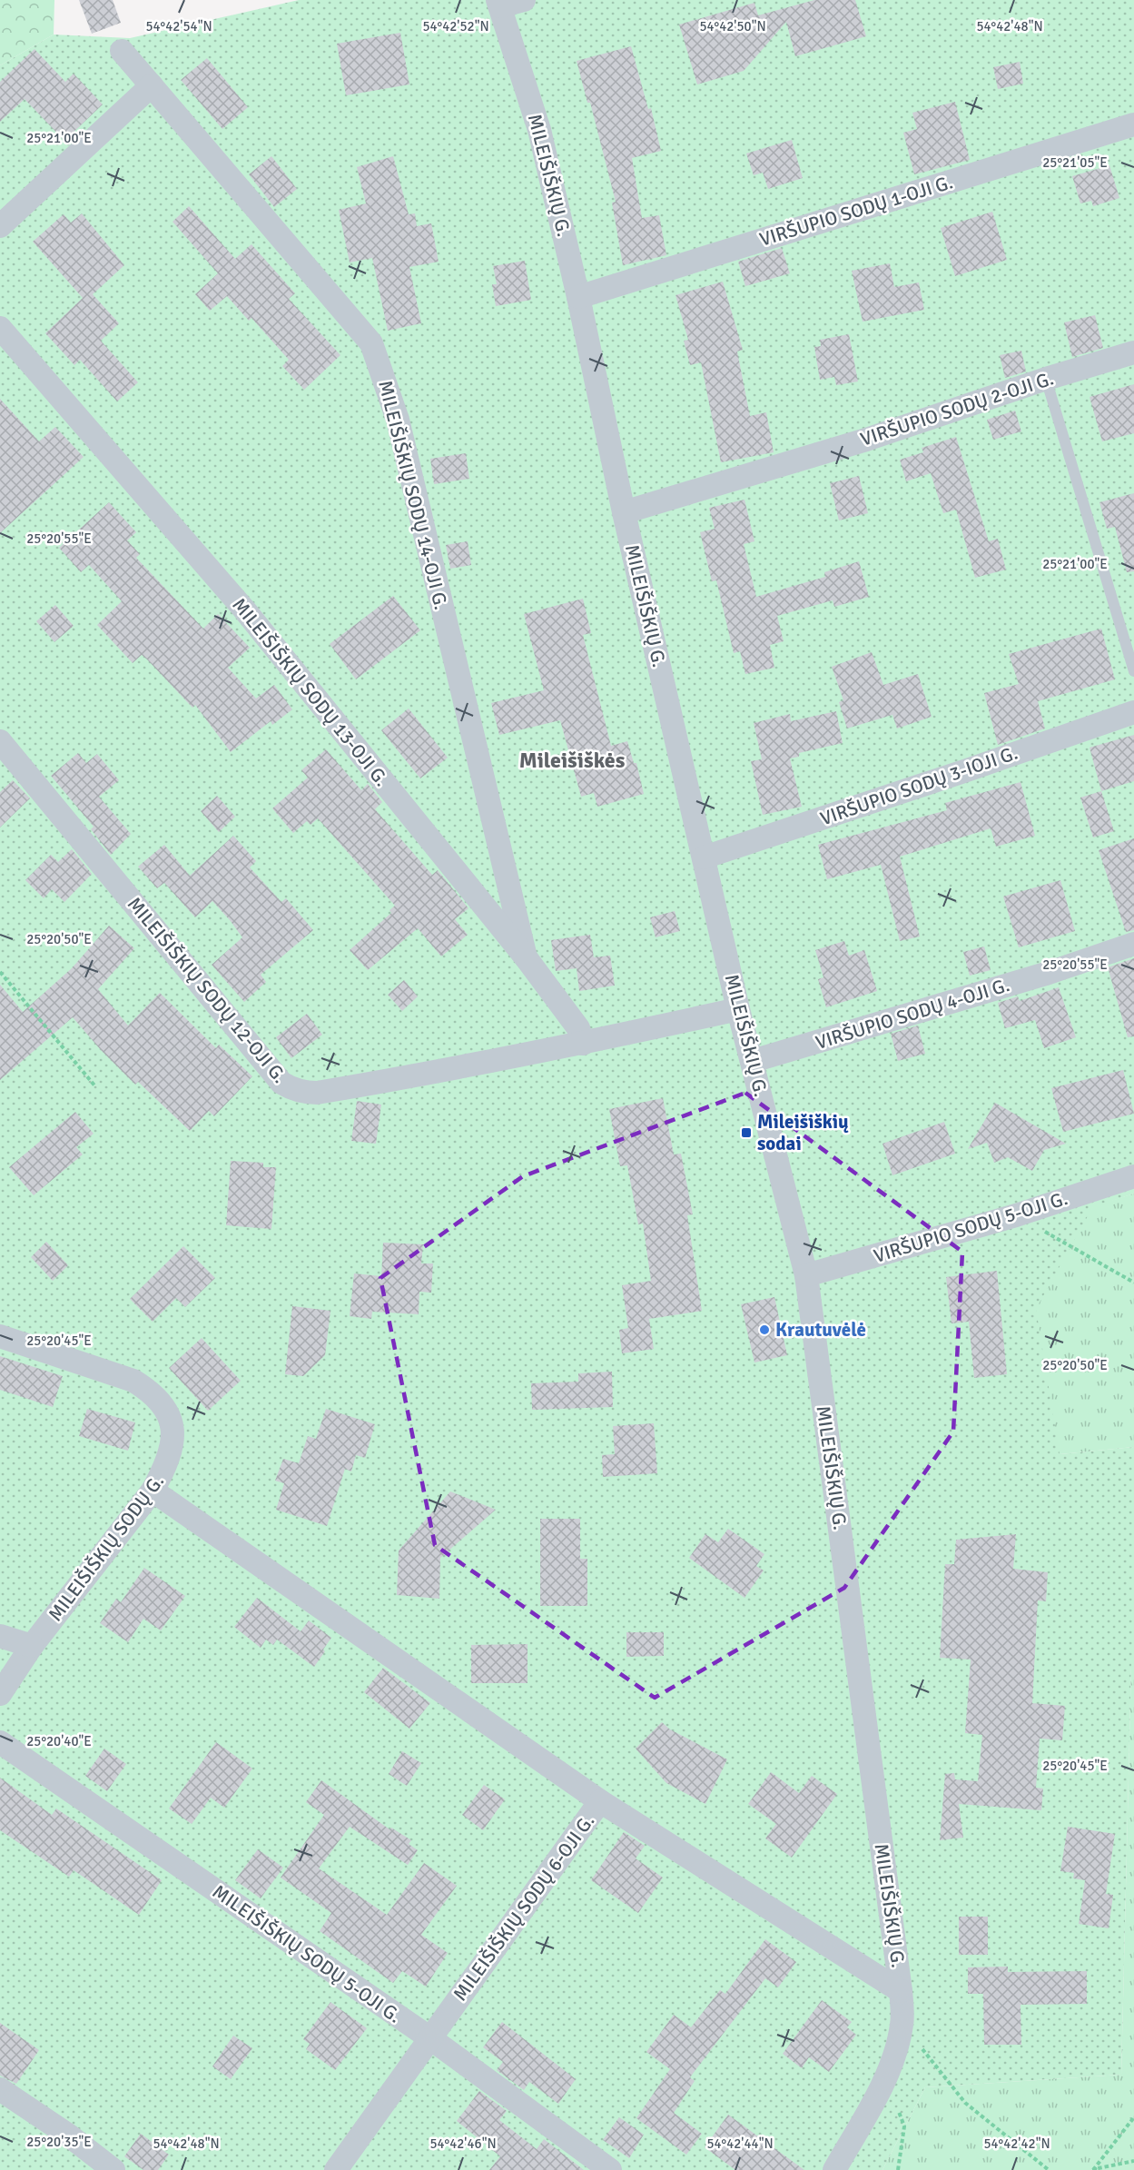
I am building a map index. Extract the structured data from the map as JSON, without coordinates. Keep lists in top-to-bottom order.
{
  "streets": {
    "street": [
      "MILEIŠIŠKIŲ G.",
      "VIRŠUPIO SODŲ 1-OJI G.",
      "VIRŠUPIO SODŲ 2-OJI G.",
      "MILEIŠIŠKIŲ SODŲ 14-OJI G.",
      "MILEIŠIŠKIŲ SODŲ 13-OJI G.",
      "VIRŠUPIO SODŲ 3-IOJI G.",
      "MILEIŠIŠKIŲ SODŲ 12-OJI G.",
      "VIRŠUPIO SODŲ 4-OJI G.",
      "VIRŠUPIO SODŲ 5-OJI G.",
      "MILEIŠIŠKIŲ SODŲ G.",
      "MILEIŠIŠKIŲ SODŲ 6-OJI G.",
      "MILEIŠIŠKIŲ SODŲ 5-OJI G."
    ]
  },
  "crossings": [
    ["MILEIŠIŠKIŲ G.", "VIRŠUPIO SODŲ 1-OJI G."],
    ["MILEIŠIŠKIŲ G.", "VIRŠUPIO SODŲ 2-OJI G."],
    ["MILEIŠIŠKIŲ G.", "VIRŠUPIO SODŲ 3-IOJI G."],
    ["MILEIŠIŠKIŲ G.", "MILEIŠIŠKIŲ SODŲ 12-OJI G."],
    ["MILEIŠIŠKIŲ G.", "VIRŠUPIO SODŲ 4-OJI G."],
    ["MILEIŠIŠKIŲ G.", "VIRŠUPIO SODŲ 5-OJI G."],
    ["MILEIŠIŠKIŲ G.", "MILEIŠIŠKIŲ SODŲ 6-OJI G."],
    ["MILEIŠIŠKIŲ SODŲ 14-OJI G.", "MILEIŠIŠKIŲ SODŲ 13-OJI G."],
    ["MILEIŠIŠKIŲ SODŲ 13-OJI G.", "MILEIŠIŠKIŲ SODŲ 12-OJI G."],
    ["MILEIŠIŠKIŲ SODŲ 6-OJI G.", "MILEIŠIŠKIŲ SODŲ 5-OJI G."]
  ],
  "districts": ["Mileišiškės"],
  "places": {
    "transit": ["Mileišiškių sodai"],
    "other": ["Krautuvėlė"]
  },
  "coordinates": [
    "54°42'54\"N",
    "54°42'52\"N",
    "54°42'48\"N",
    "54°42'50\"N",
    "25°21'00\"E",
    "25°21'05\"E",
    "25°20'55\"E",
    "25°20'50\"E",
    "25°20'45\"E",
    "25°20'40\"E",
    "25°20'35\"E",
    "54°42'46\"N",
    "54°42'44\"N",
    "54°42'42\"N"
  ]
}
